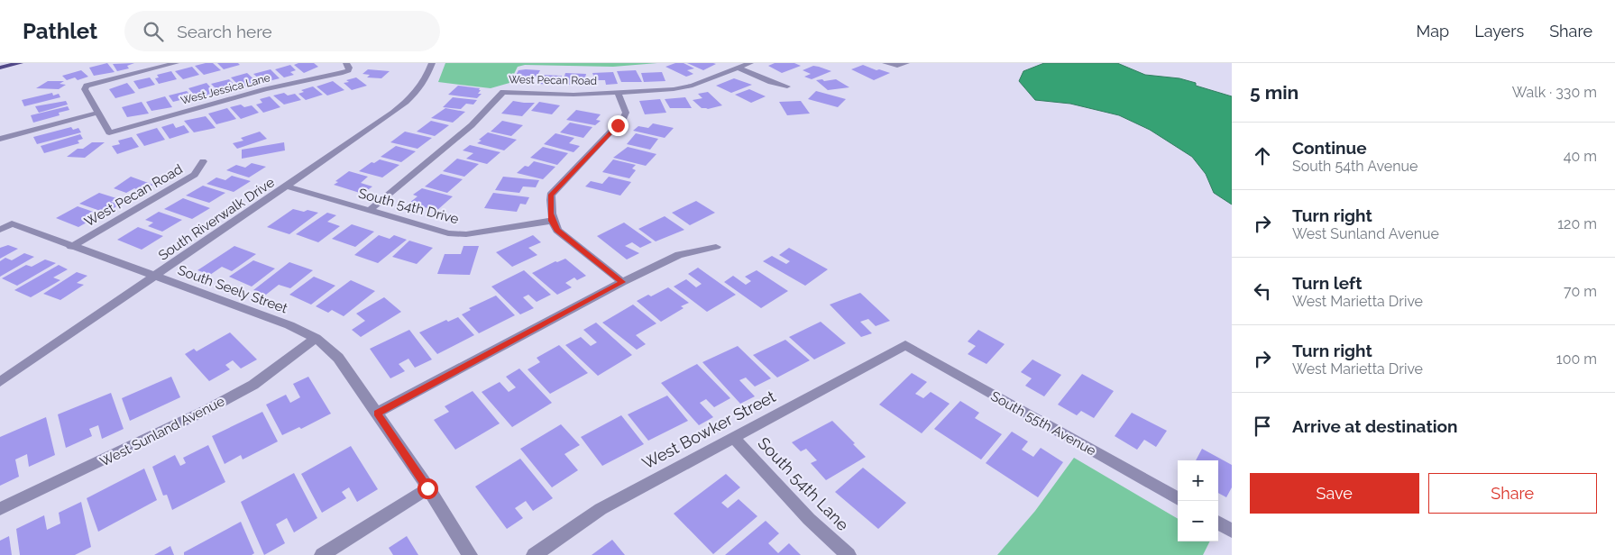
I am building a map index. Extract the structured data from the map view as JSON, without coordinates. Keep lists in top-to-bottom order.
{
  "streets": {
    "street": [
      "West Pecan Road",
      "West Jessica Lane",
      "South 54th Drive",
      "South Riverwalk Drive",
      "South Seely Street",
      "South 55th Avenue",
      "West Bowker Street",
      "West Sunland Avenue",
      "South 54th Lane"
    ]
  },
  "crossings": [
    ["West Pecan Road", "South 54th Drive"],
    ["West Pecan Road", "South Seely Street"],
    ["South 54th Drive", "South Riverwalk Drive"],
    ["South Riverwalk Drive", "South Seely Street"],
    ["South Seely Street", "West Sunland Avenue"],
    ["South 55th Avenue", "West Bowker Street"],
    ["West Bowker Street", "South 54th Lane"]
  ],
  "page": {
    "header": "Pathlet",
    "search": "Search here",
    "nav": ["Map", "Layers", "Share"],
    "heading": ["5 min", "Walk · 330 m"],
    "list": [
      ["Continue", "South 54th Avenue", "40 m"],
      ["Turn right", "West Sunland Avenue", "120 m"],
      ["Turn left", "West Marietta Drive", "70 m"],
      ["Turn right", "West Marietta Drive", "100 m"],
      "Arrive at destination"
    ],
    "buttons": ["Save", "Share"],
    "map_buttons": ["+", "−"]
  }
}
